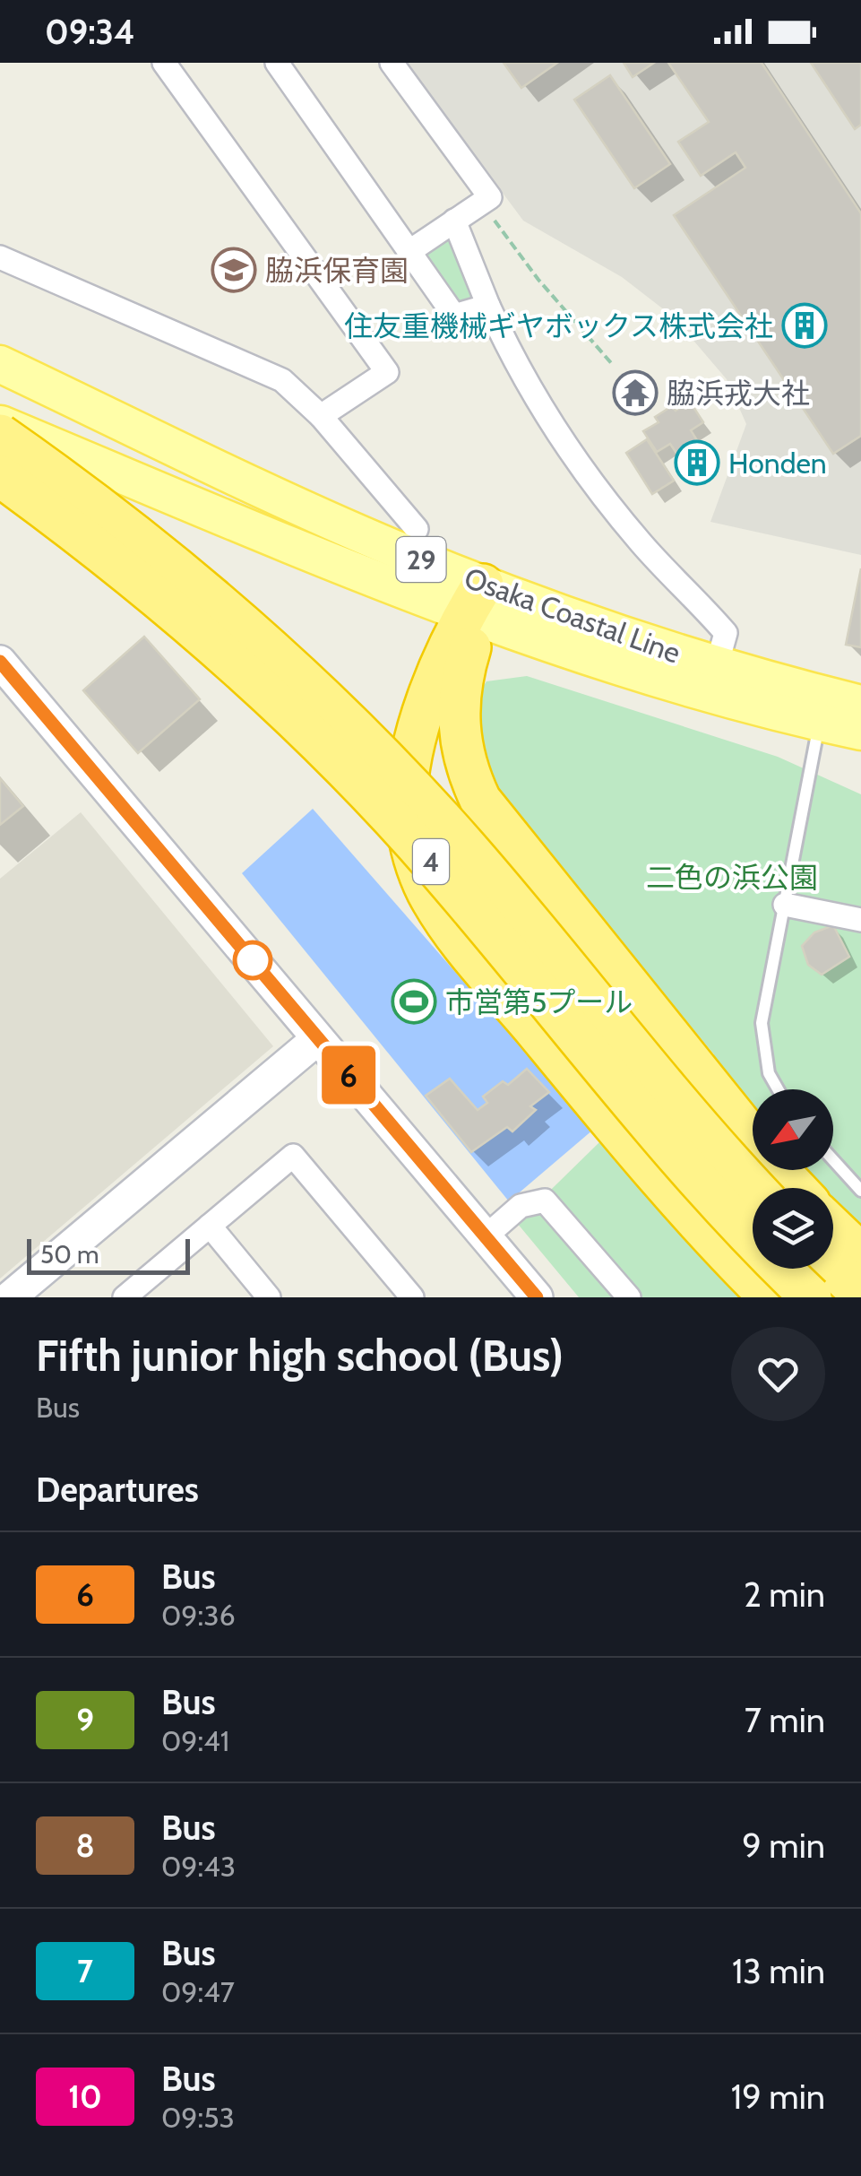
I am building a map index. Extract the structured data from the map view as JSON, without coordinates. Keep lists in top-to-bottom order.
{
  "streets": {
    "highway": ["4"],
    "main road": ["29", "Osaka Coastal Line"]
  },
  "parks": ["二色の浜公園"],
  "places": {
    "school or university": ["脇浜保育園"],
    "building": ["住友重機械ギヤボックス株式会社", "Honden"],
    "temple": ["脇浜戎大社"],
    "sports": ["市営第5プール"]
  },
  "lines": ["bus line 6"],
  "scale_bar": "50 m",
  "north": "bottom left",
  "page": {
    "status": "09:34",
    "on_map": "6",
    "scale": "50 m",
    "heading": [
      ["Fifth junior high school (Bus)", "Bus"],
      "Departures"
    ],
    "list": [
      {
        "mark": "6",
        "name": "Bus",
        "note": "09:36",
        "value": "2 min"
      },
      {
        "mark": "9",
        "name": "Bus",
        "note": "09:41",
        "value": "7 min"
      },
      {
        "mark": "8",
        "name": "Bus",
        "note": "09:43",
        "value": "9 min"
      },
      {
        "mark": "7",
        "name": "Bus",
        "note": "09:47",
        "value": "13 min"
      },
      {
        "mark": "10",
        "name": "Bus",
        "note": "09:53",
        "value": "19 min"
      }
    ]
  }
}
